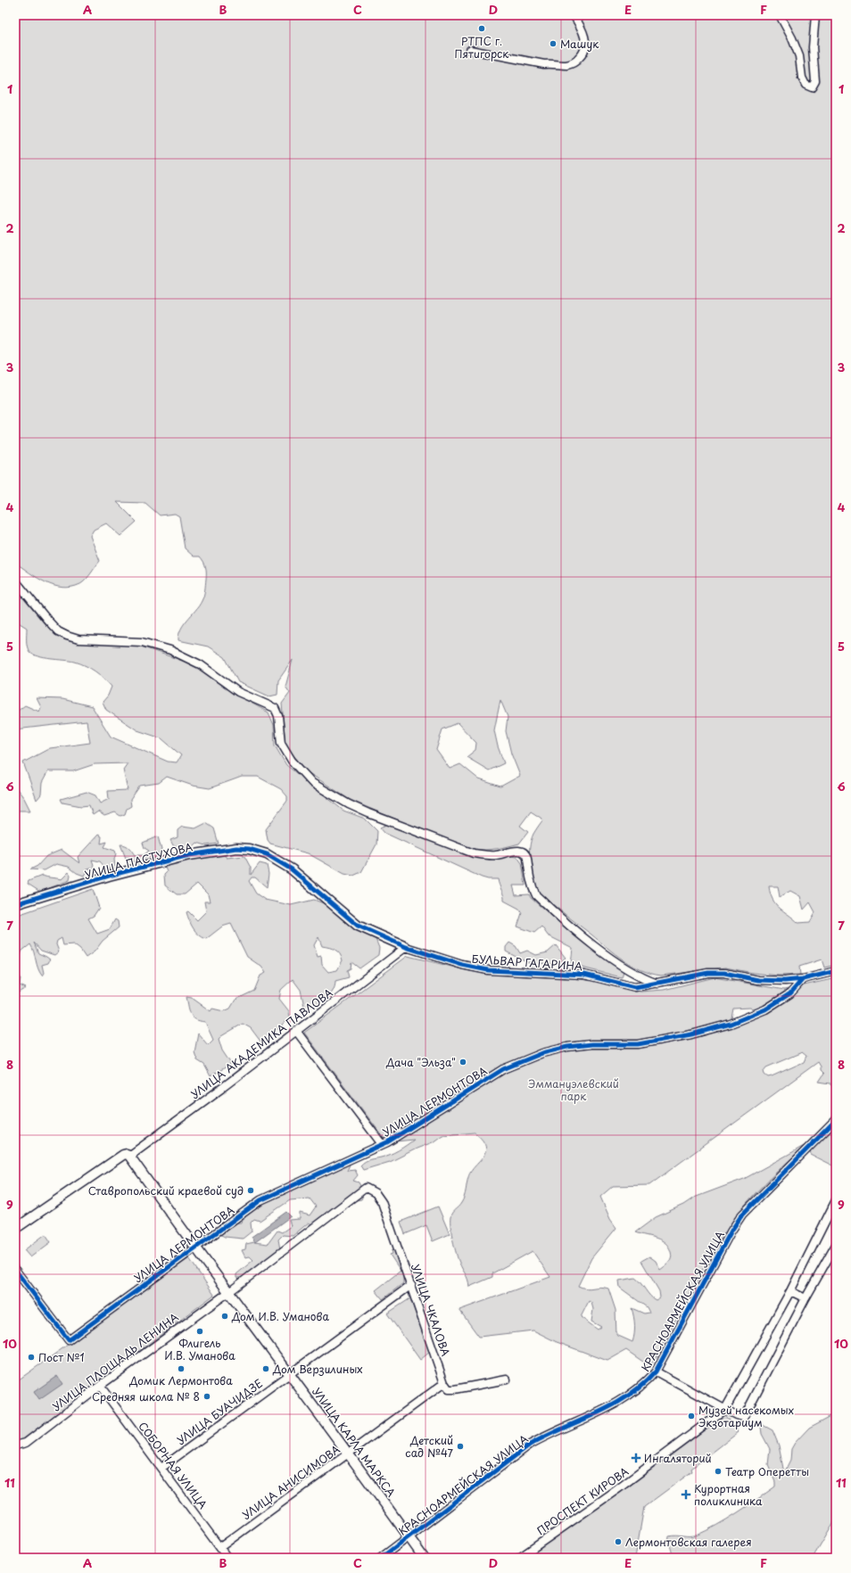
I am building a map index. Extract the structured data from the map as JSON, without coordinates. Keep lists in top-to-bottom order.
{
  "streets": {
    "street": [
      "УЛИЦА ПАСТУХОВА",
      "БУЛЬВАР ГАГАРИНА",
      "УЛИЦА АКАДЕМИКА ПАВЛОВА",
      "УЛИЦА ЛЕРМОНТОВА",
      "КРАСНОАРМЕЙСКАЯ УЛИЦА",
      "УЛИЦА ЧКАЛОВА",
      "УЛИЦА ПЛОЩАДЬ ЛЕНИНА",
      "УЛИЦА БУАЧИДЗЕ",
      "УЛИЦА КАРЛА МАРКСА",
      "СОБОРНАЯ УЛИЦА",
      "УЛИЦА АНИСИМОВА",
      "ПРОСПЕКТ КИРОВА"
    ]
  },
  "crossings": [
    ["УЛИЦА ПАСТУХОВА", "БУЛЬВАР ГАГАРИНА"],
    ["БУЛЬВАР ГАГАРИНА", "УЛИЦА АКАДЕМИКА ПАВЛОВА"],
    ["БУЛЬВАР ГАГАРИНА", "УЛИЦА ЛЕРМОНТОВА"],
    ["УЛИЦА АКАДЕМИКА ПАВЛОВА", "УЛИЦА КАРЛА МАРКСА"],
    ["УЛИЦА ЛЕРМОНТОВА", "УЛИЦА КАРЛА МАРКСА"],
    ["КРАСНОАРМЕЙСКАЯ УЛИЦА", "УЛИЦА КАРЛА МАРКСА"],
    ["КРАСНОАРМЕЙСКАЯ УЛИЦА", "ПРОСПЕКТ КИРОВА"],
    ["УЛИЦА ЧКАЛОВА", "УЛИЦА ПЛОЩАДЬ ЛЕНИНА"],
    ["УЛИЦА ЧКАЛОВА", "УЛИЦА БУАЧИДЗЕ"],
    ["УЛИЦА ЧКАЛОВА", "УЛИЦА КАРЛА МАРКСА"],
    ["УЛИЦА ЧКАЛОВА", "УЛИЦА АНИСИМОВА"],
    ["УЛИЦА ПЛОЩАДЬ ЛЕНИНА", "УЛИЦА КАРЛА МАРКСА"],
    ["УЛИЦА ПЛОЩАДЬ ЛЕНИНА", "СОБОРНАЯ УЛИЦА"],
    ["УЛИЦА БУАЧИДЗЕ", "УЛИЦА КАРЛА МАРКСА"],
    ["УЛИЦА БУАЧИДЗЕ", "СОБОРНАЯ УЛИЦА"],
    ["УЛИЦА КАРЛА МАРКСА", "УЛИЦА АНИСИМОВА"],
    ["СОБОРНАЯ УЛИЦА", "УЛИЦА АНИСИМОВА"]
  ],
  "parks": ["Эммануэлевский парк"],
  "places": {
    "other": [
      "РТПС г. Пятигорск",
      "Машук",
      "Дача \"Эльза\"",
      "Ставропольский краевой суд",
      "Дом И.В. Уманова",
      "Флигель И.В. Уманова",
      "Пост №1",
      "Домик Лермонтова",
      "Дом Верзилиных",
      "Средняя школа № 8",
      "Музей насекомых Экзотариум",
      "Детский сад №47",
      "Театр Оперетты",
      "Лермонтовская галерея"
    ],
    "health": ["Ингаляторий", "Курортная поликлиника"]
  },
  "grid": {
    "columns": [
      "A",
      "B",
      "C",
      "D",
      "E",
      "F"
    ],
    "rows": [
      "1",
      "2",
      "3",
      "4",
      "5",
      "6",
      "7",
      "8",
      "9",
      "10",
      "11"
    ]
  }
}
